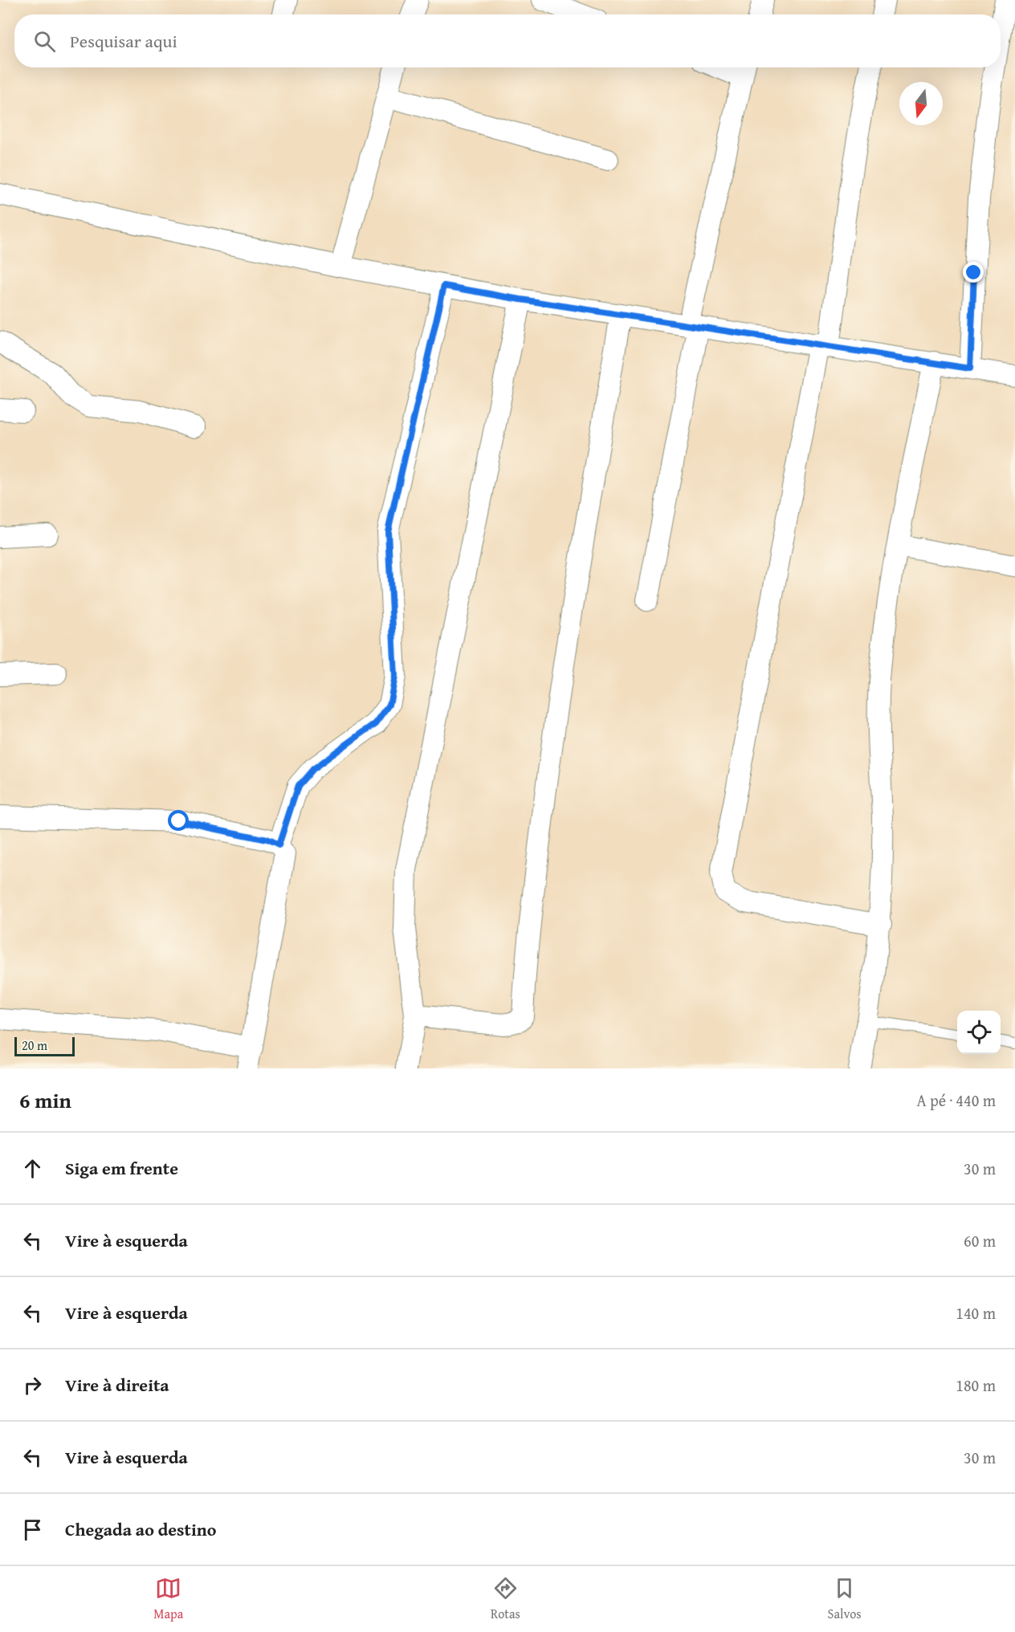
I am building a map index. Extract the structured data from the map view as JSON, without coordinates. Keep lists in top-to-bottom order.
{
  "scale_bar": "20 m",
  "north": "bottom",
  "page": {
    "search": "Pesquisar aqui",
    "scale": "20 m",
    "heading": ["6 min", "A pé · 440 m"],
    "list": [
      ["Siga em frente", "30 m"],
      ["Vire à esquerda", "60 m"],
      ["Vire à esquerda", "140 m"],
      ["Vire à direita", "180 m"],
      ["Vire à esquerda", "30 m"],
      "Chegada ao destino"
    ],
    "nav": ["Mapa", "Rotas", "Salvos"]
  }
}
